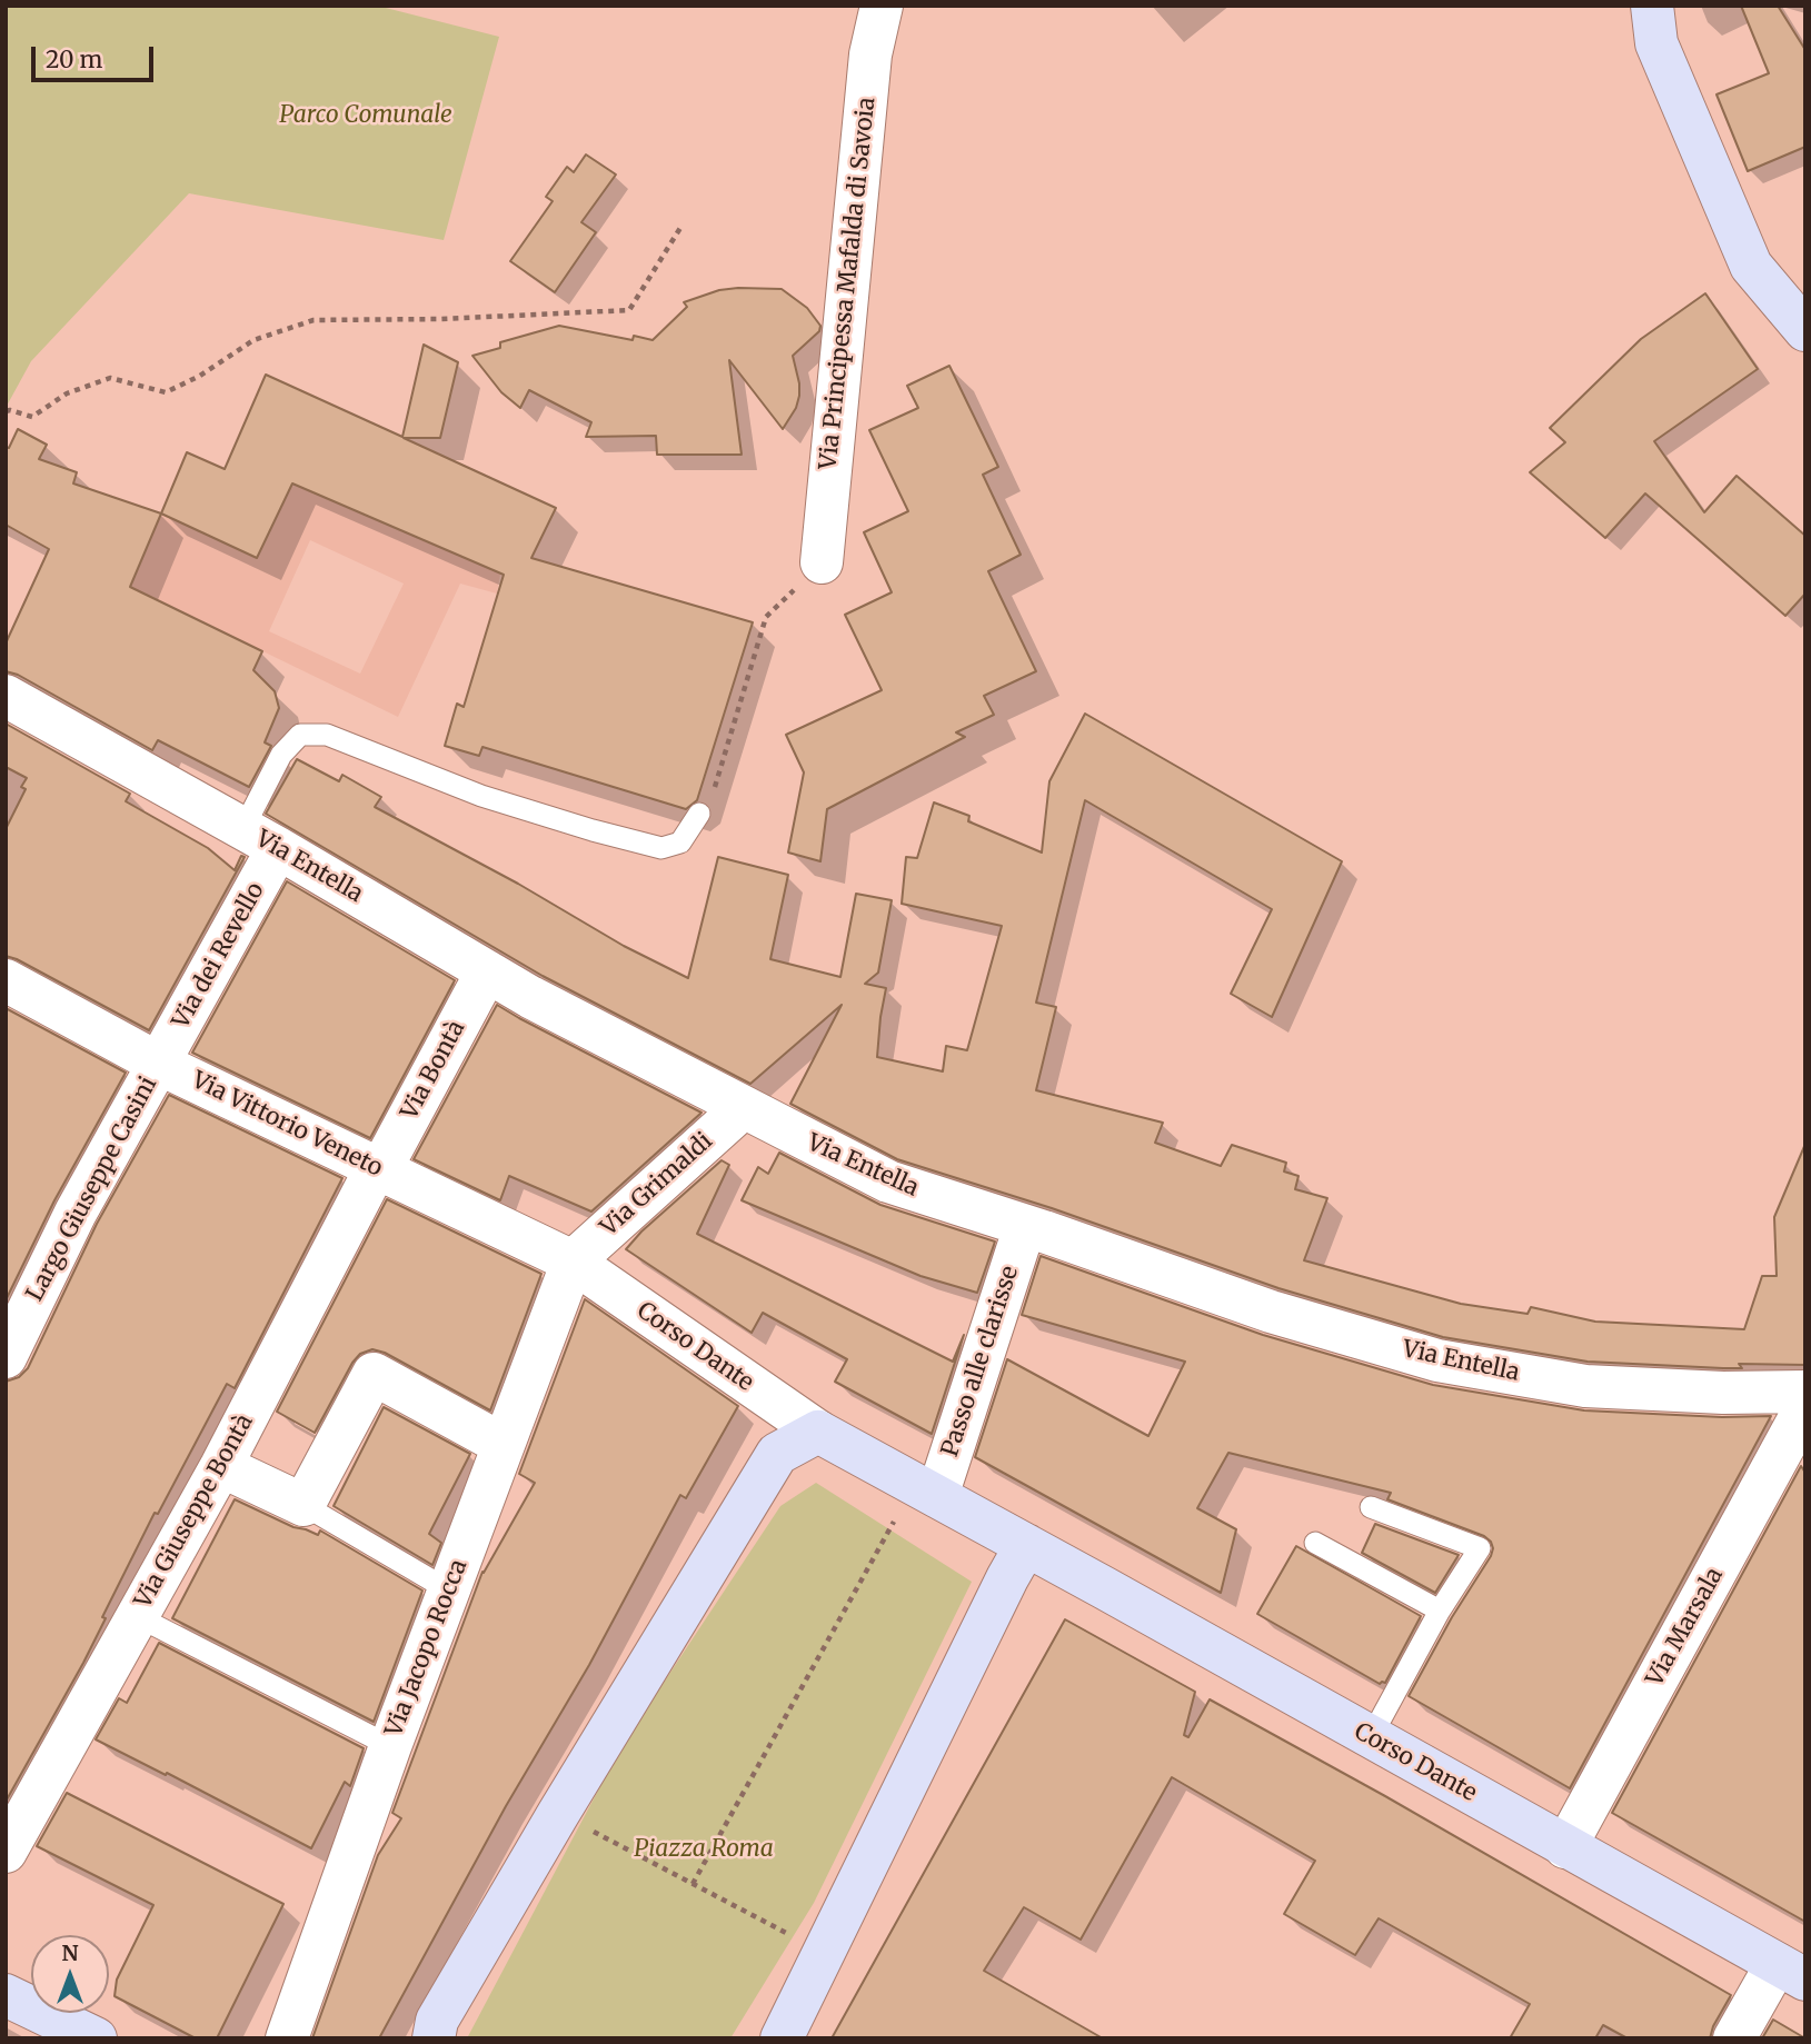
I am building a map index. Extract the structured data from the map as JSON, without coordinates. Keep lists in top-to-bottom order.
{
  "streets": {
    "street": [
      "Via Principessa Mafalda di Savoia",
      "Via Entella",
      "Via dei Revello",
      "Via Bontà",
      "Via Vittorio Veneto",
      "Via Grimaldi",
      "Largo Giuseppe Casini",
      "Corso Dante",
      "Passo alle clarisse",
      "Via Giuseppe Bontà",
      "Via Marsala",
      "Via Jacopo Rocca"
    ]
  },
  "crossings": [
    ["Via Entella", "Via dei Revello"],
    ["Via Entella", "Via Bontà"],
    ["Via Entella", "Via Grimaldi"],
    ["Via Entella", "Passo alle clarisse"],
    ["Via dei Revello", "Via Vittorio Veneto"],
    ["Via dei Revello", "Largo Giuseppe Casini"],
    ["Via Bontà", "Via Vittorio Veneto"],
    ["Via Bontà", "Via Giuseppe Bontà"],
    ["Via Vittorio Veneto", "Via Grimaldi"],
    ["Via Vittorio Veneto", "Largo Giuseppe Casini"],
    ["Via Vittorio Veneto", "Corso Dante"],
    ["Via Vittorio Veneto", "Via Giuseppe Bontà"],
    ["Via Vittorio Veneto", "Via Jacopo Rocca"],
    ["Via Grimaldi", "Corso Dante"],
    ["Via Grimaldi", "Via Jacopo Rocca"],
    ["Corso Dante", "Via Marsala"],
    ["Corso Dante", "Via Jacopo Rocca"]
  ],
  "parks": ["Parco Comunale", "Piazza Roma"],
  "scale_bar": "20 m",
  "north": "top"
}
